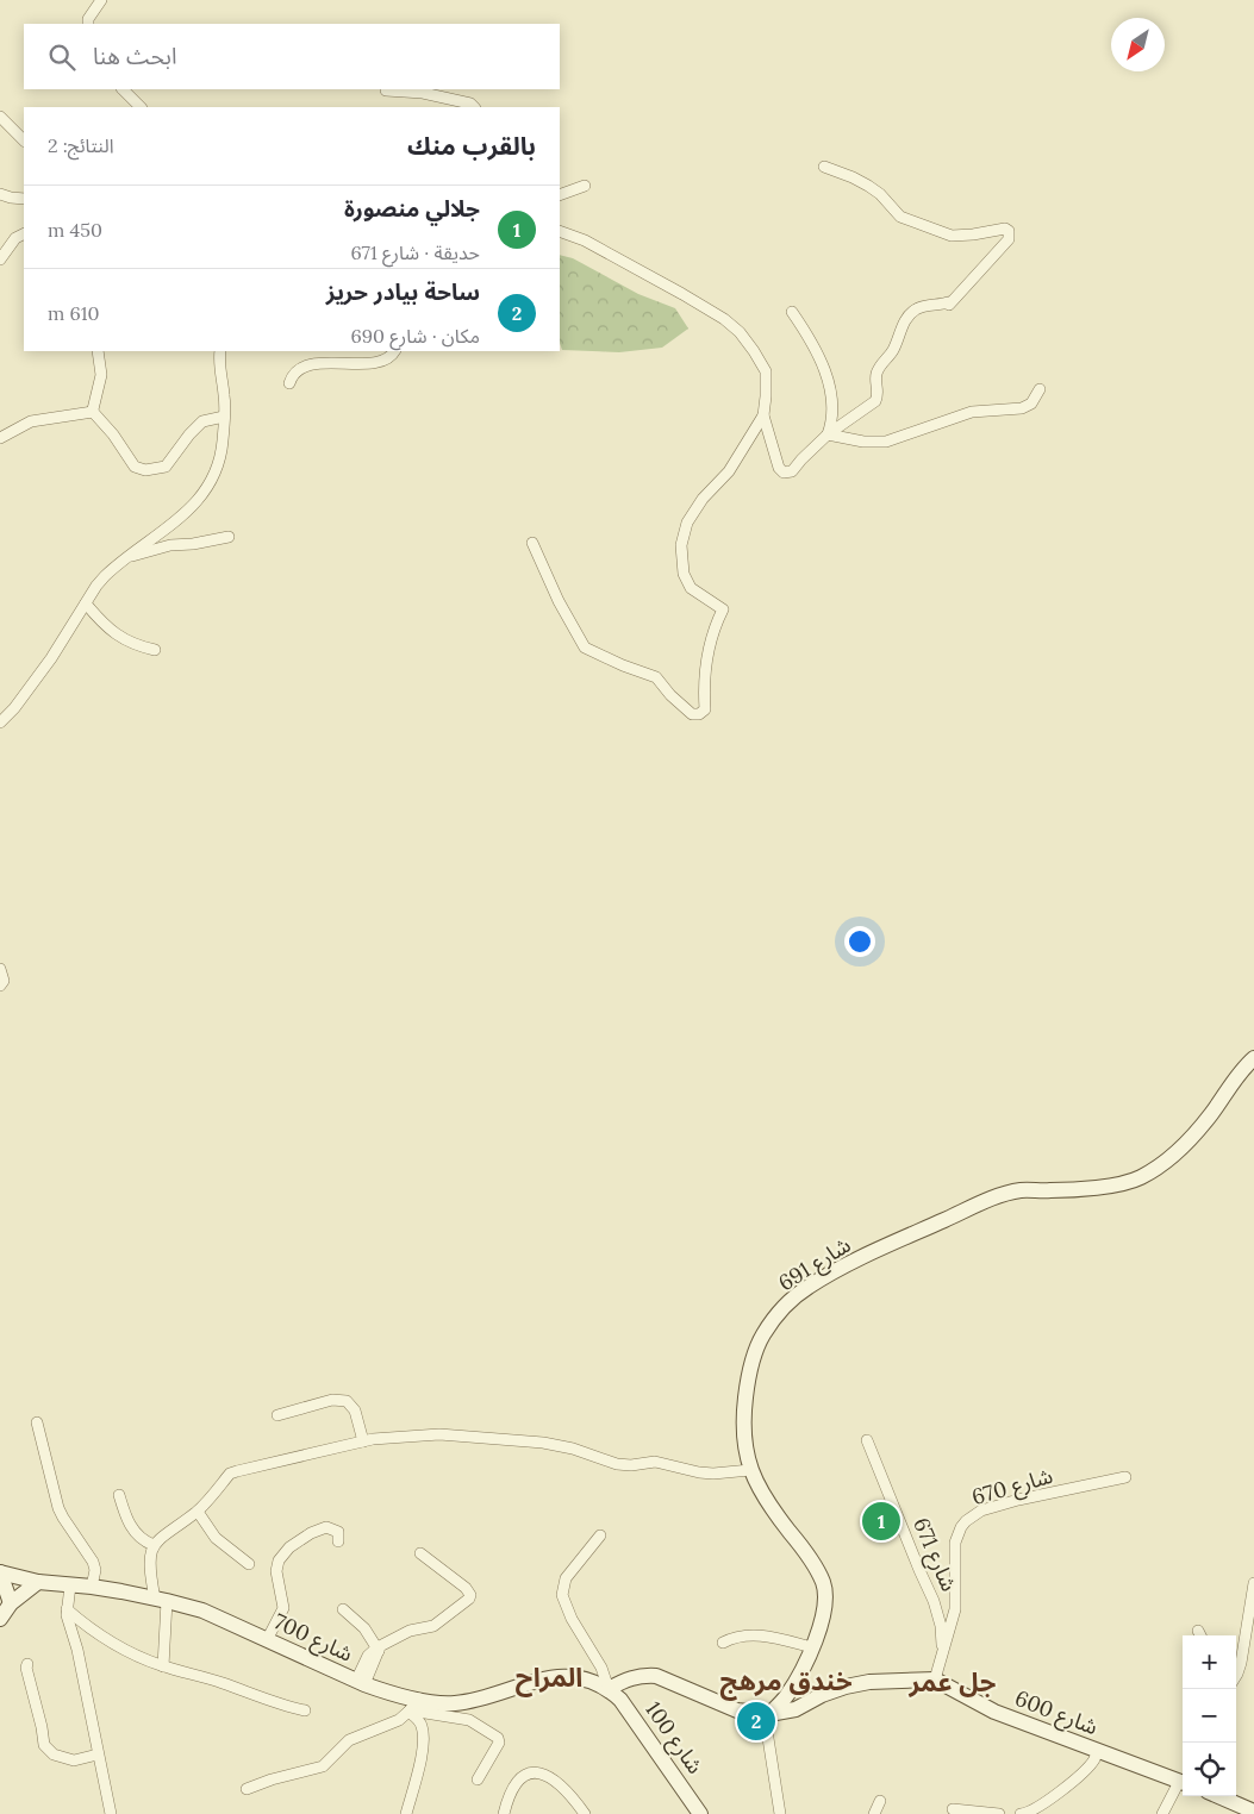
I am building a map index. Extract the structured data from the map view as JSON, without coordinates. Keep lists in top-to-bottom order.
{
  "streets": {
    "main road": [
      "شارع 691",
      "شارع 700",
      "شارع 600",
      "شارع 100"
    ],
    "street": ["شارع 670", "شارع 671"]
  },
  "crossings": [
    ["شارع 691", "شارع 600"],
    ["شارع 670", "شارع 671"],
    ["شارع 670", "شارع 600"],
    ["شارع 700", "شارع 600"],
    ["شارع 700", "شارع 100"],
    ["شارع 600", "شارع 100"]
  ],
  "districts": ["المراح", "خندق مرهج", "جل عمر"],
  "north": "bottom left",
  "page": {
    "search": "ابحث هنا",
    "heading": ["بالقرب منك", "النتائج: 2"],
    "list": [
      {
        "mark": "1",
        "name": "جلالي منصورة",
        "note": "حديقة · شارع 671",
        "value": "450 m"
      },
      {
        "mark": "2",
        "name": "ساحة بيادر حريز",
        "note": "مكان · شارع 690",
        "value": "610 m"
      }
    ],
    "pins": ["1", "2"],
    "map_buttons": ["+", "−"]
  }
}
